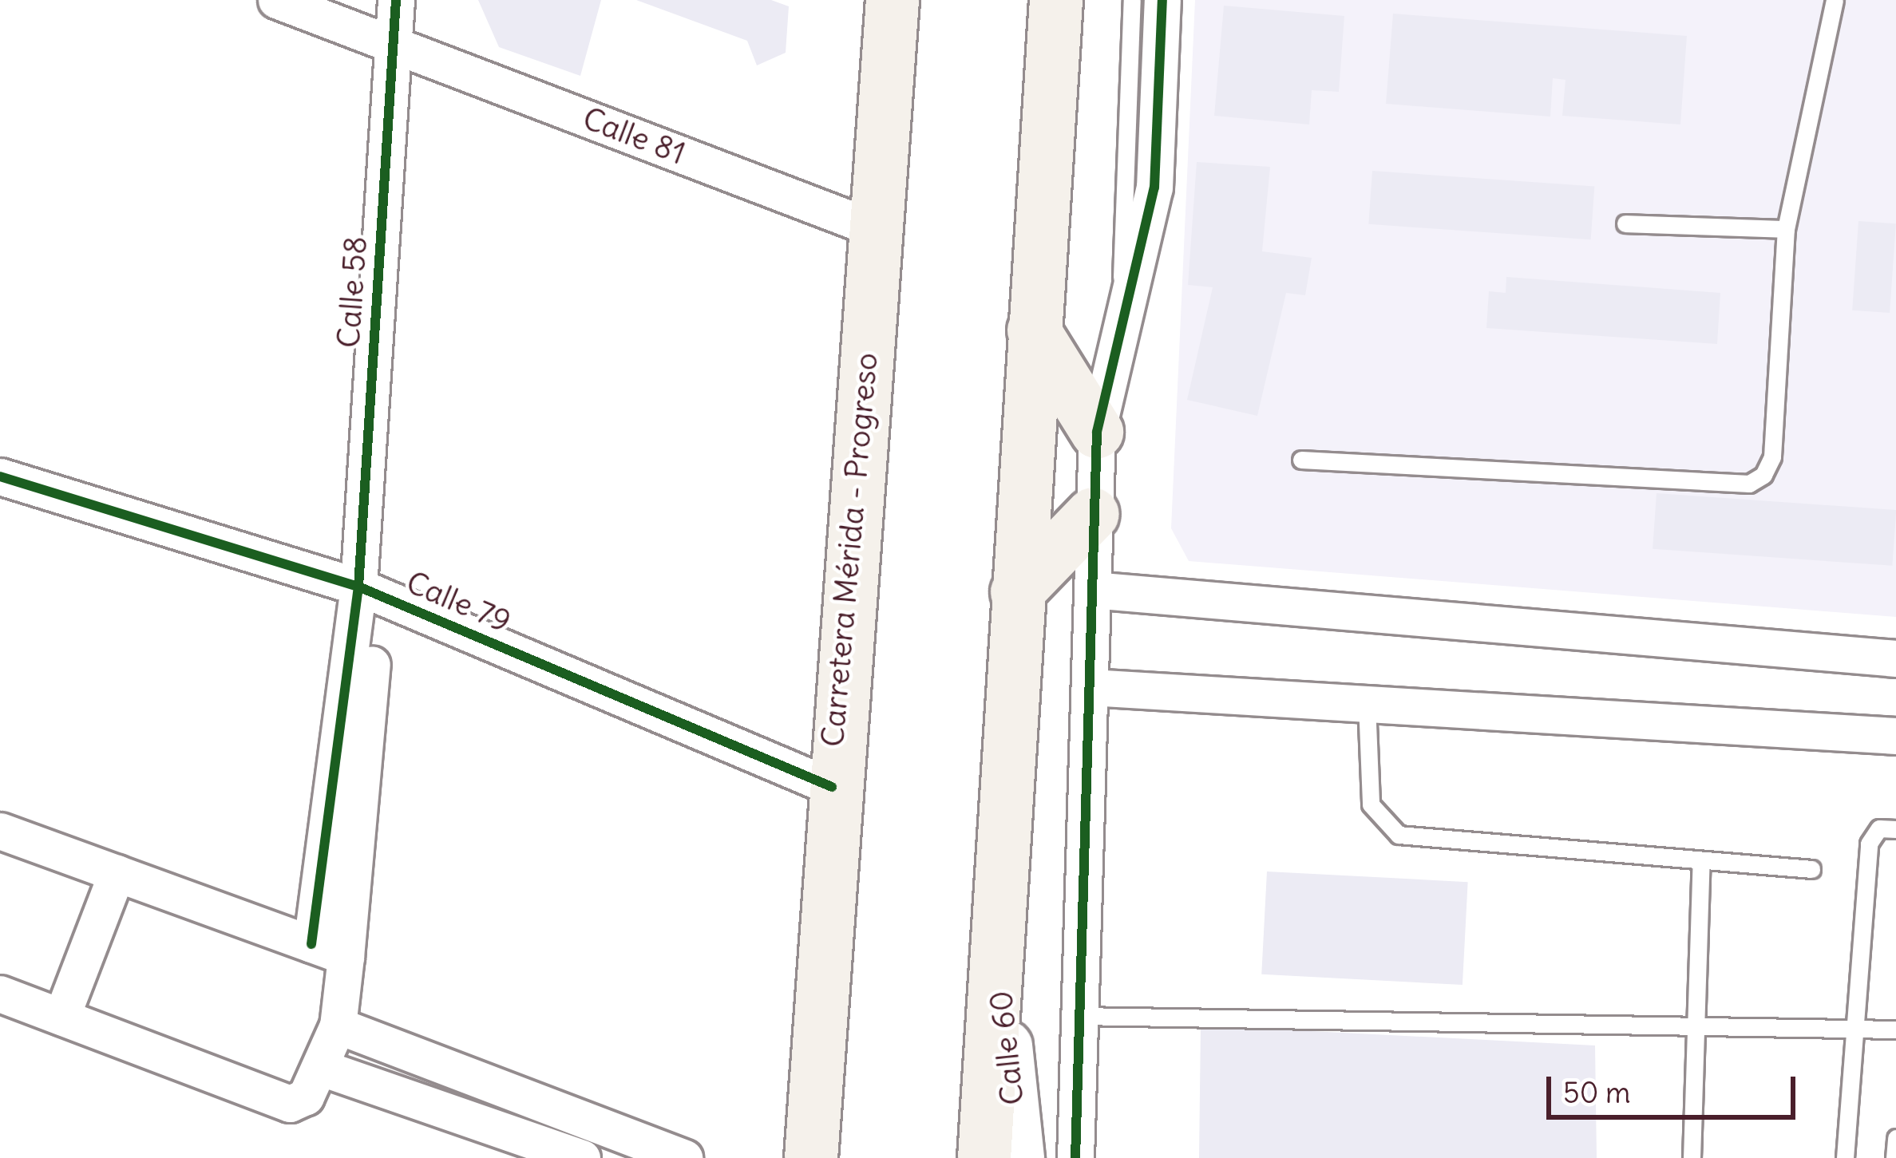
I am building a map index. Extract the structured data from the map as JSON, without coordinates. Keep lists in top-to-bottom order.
{
  "streets": {
    "highway": ["Carretera Mérida - Progreso"],
    "street": [
      "Calle 81",
      "Calle 58",
      "Calle 79",
      "Calle 60"
    ]
  },
  "crossings": [
    ["Calle 81", "Calle 58"],
    ["Calle 81", "Carretera Mérida - Progreso"],
    ["Calle 58", "Calle 79"],
    ["Carretera Mérida - Progreso", "Calle 79"]
  ],
  "scale_bar": "50 m"
}
